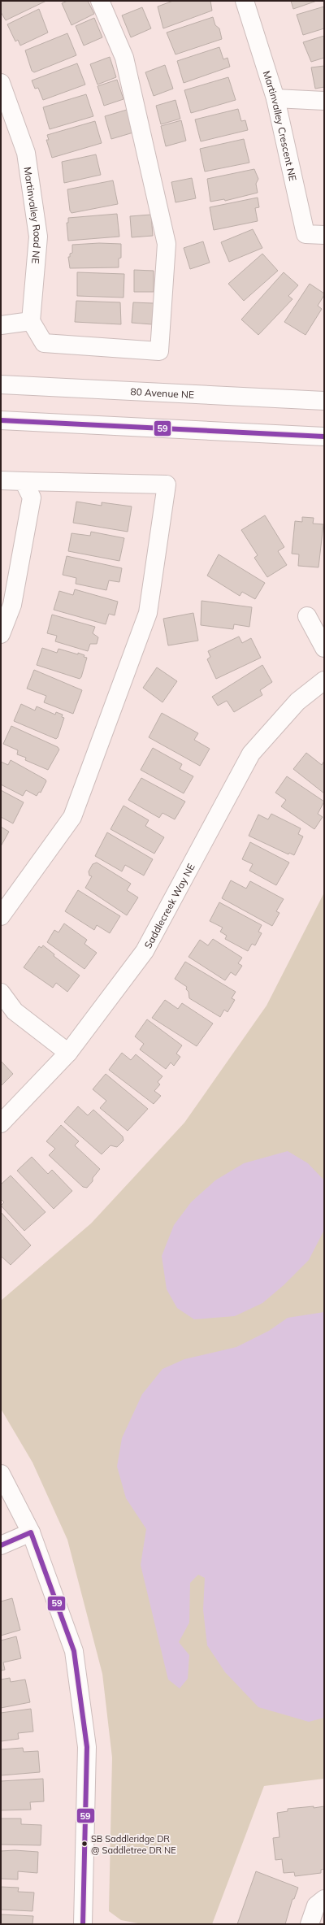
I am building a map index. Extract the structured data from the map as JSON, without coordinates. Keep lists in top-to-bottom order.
{
  "streets": {
    "street": [
      "Martinvalley Crescent NE",
      "Martinvalley Road NE",
      "80 Avenue NE",
      "Saddlecreek Way NE"
    ]
  },
  "places": ["SB Saddleridge DR @ Saddletree DR NE"],
  "lines": ["transit line 59"]
}
